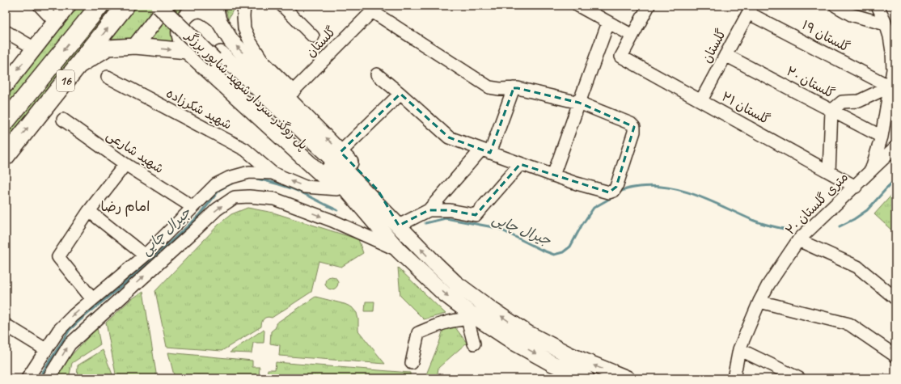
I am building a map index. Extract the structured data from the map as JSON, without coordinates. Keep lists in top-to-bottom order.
{
  "streets": {
    "highway": ["16"],
    "main road": ["پل روگذر سردار شهید شاپور برزگر"],
    "street": [
      "گلستان ۱۹",
      "گلستان",
      "گلستان ۲۰",
      "گلستان ۲۱",
      "شهید شکرزاده",
      "شهید شارعی",
      "۲۰ متری گلستان"
    ]
  },
  "crossings": [
    ["گلستان ۱۹", "گلستان"],
    ["گلستان", "گلستان ۲۰"],
    ["گلستان", "گلستان ۲۱"],
    ["گلستان ۲۱", "۲۰ متری گلستان"]
  ],
  "districts": ["امام رضا"],
  "water": ["جیرال چایی"]
}
